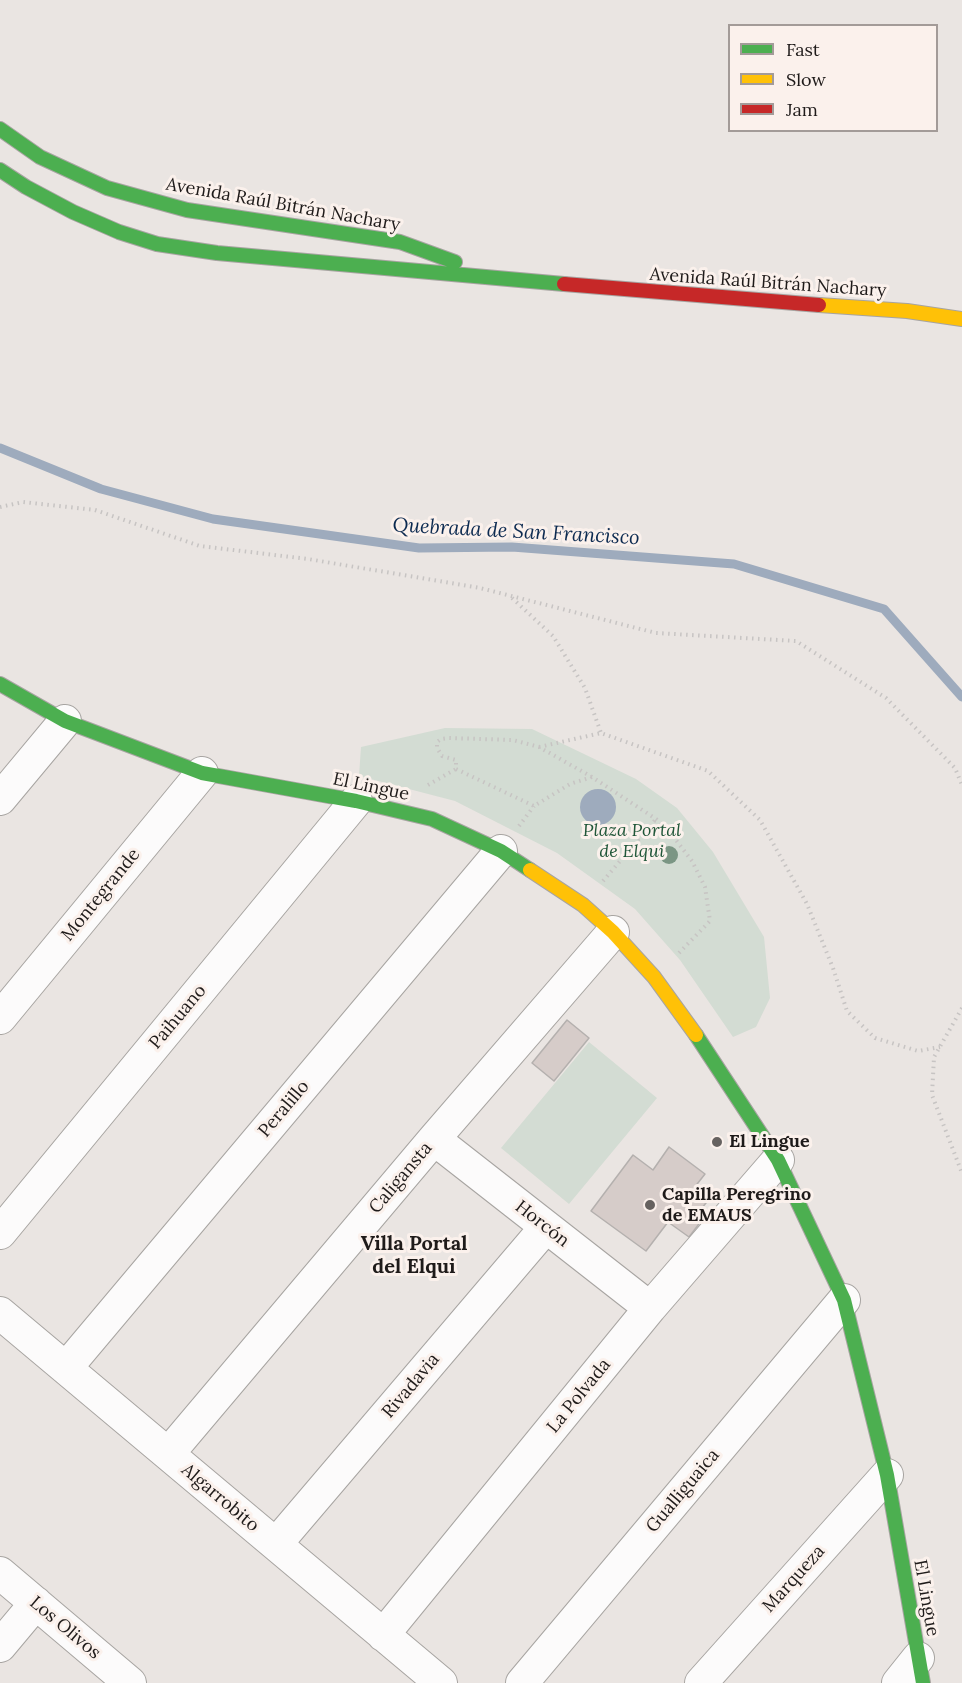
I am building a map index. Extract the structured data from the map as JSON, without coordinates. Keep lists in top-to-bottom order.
{
  "streets": {
    "street": [
      "Avenida Raúl Bitrán Nachary",
      "El Lingue",
      "Montegrande",
      "Paihuano",
      "Peralillo",
      "Caligansta",
      "Horcón",
      "Rivadavia",
      "La Polvada",
      "Gualliguaica",
      "Algarrobito",
      "Marqueza",
      "Los Olivos"
    ]
  },
  "crossings": [
    ["El Lingue", "Montegrande"],
    ["El Lingue", "Paihuano"],
    ["El Lingue", "Peralillo"],
    ["El Lingue", "Caligansta"],
    ["El Lingue", "La Polvada"],
    ["El Lingue", "Gualliguaica"],
    ["El Lingue", "Marqueza"],
    ["Peralillo", "Algarrobito"],
    ["Caligansta", "Horcón"],
    ["Caligansta", "Algarrobito"],
    ["Horcón", "Rivadavia"],
    ["Horcón", "La Polvada"],
    ["Rivadavia", "Algarrobito"],
    ["La Polvada", "Algarrobito"]
  ],
  "districts": ["Villa Portal del Elqui"],
  "water": ["Quebrada de San Francisco"],
  "parks": ["Plaza Portal de Elqui"],
  "places": ["El Lingue", "Capilla Peregrino de EMAUS"],
  "legend": ["Fast", "Slow", "Jam"]
}
